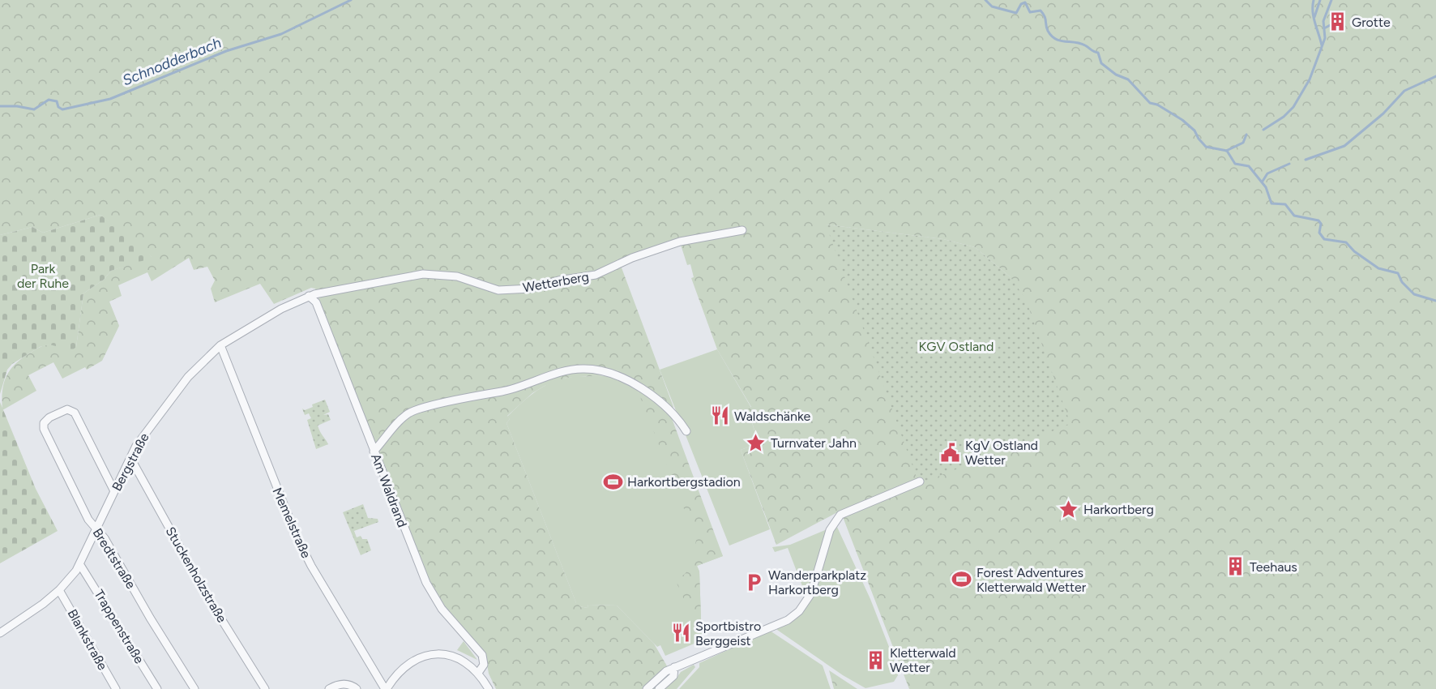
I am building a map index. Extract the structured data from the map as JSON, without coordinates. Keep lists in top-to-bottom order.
{
  "streets": {
    "street": [
      "Wetterberg",
      "Bergstraße",
      "Am Waldrand",
      "Memelstraße",
      "Bredtstraße",
      "Stuckenholzstraße",
      "Trappenstraße",
      "Blankstraße"
    ]
  },
  "crossings": [
    ["Wetterberg", "Bergstraße"],
    ["Wetterberg", "Am Waldrand"],
    ["Bergstraße", "Am Waldrand"],
    ["Bergstraße", "Memelstraße"],
    ["Bergstraße", "Bredtstraße"],
    ["Bergstraße", "Stuckenholzstraße"],
    ["Bergstraße", "Trappenstraße"],
    ["Bergstraße", "Blankstraße"]
  ],
  "water": ["Schnodderbach"],
  "parks": ["Park der Ruhe", "KGV Ostland"],
  "places": {
    "building": ["Grotte", "Teehaus", "Kletterwald Wetter"],
    "restaurant": ["Waldschänke", "Sportbistro Berggeist"],
    "place": ["Turnvater Jahn", "Harkortberg"],
    "public building": ["KgV Ostland Wetter"],
    "sports": ["Harkortbergstadion", "Forest Adventures Kletterwald Wetter"],
    "parking": ["Wanderparkplatz Harkortberg"]
  }
}
